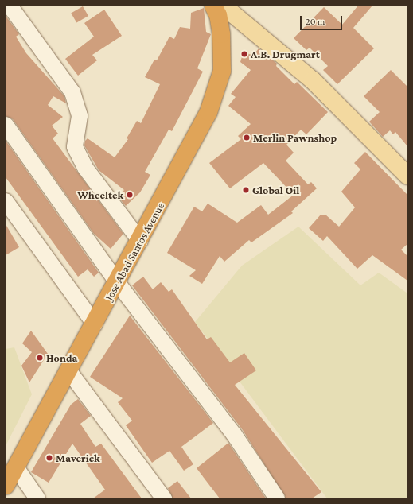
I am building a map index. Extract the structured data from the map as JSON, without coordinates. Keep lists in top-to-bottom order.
{
  "streets": {
    "highway": ["Jose Abad Santos Avenue"]
  },
  "places": [
    "A.B. Drugmart",
    "Merlin Pawnshop",
    "Global Oil",
    "Wheeltek",
    "Honda",
    "Maverick"
  ],
  "scale_bar": "20 m"
}
